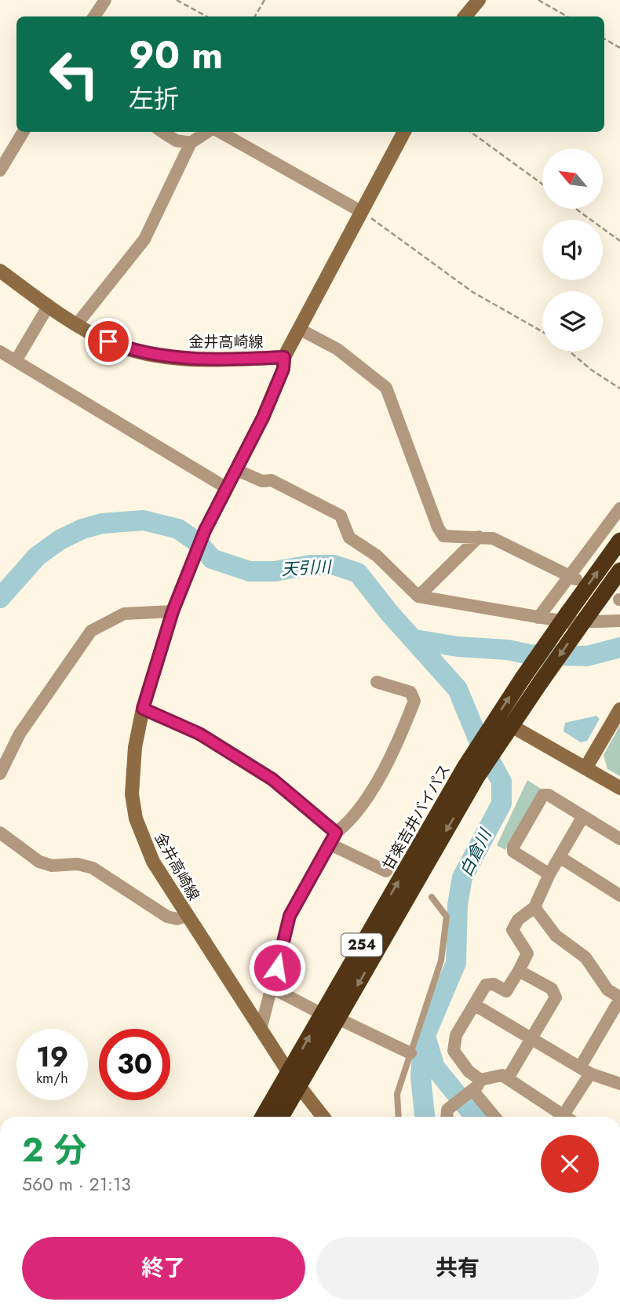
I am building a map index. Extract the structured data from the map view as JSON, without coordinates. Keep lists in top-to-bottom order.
{
  "streets": {
    "highway": ["甘楽吉井バイパス", "254"],
    "main road": ["金井高崎線"]
  },
  "crossings": [
    ["金井高崎線", "甘楽吉井バイパス"]
  ],
  "water": ["天引川", "白倉川"],
  "north": "top left",
  "page": {
    "turn": ["90 m", "左折"],
    "speed": "19 km/h",
    "limit": "30",
    "heading": ["2 分", "560 m · 21:13"],
    "buttons": ["終了", "共有"]
  }
}
